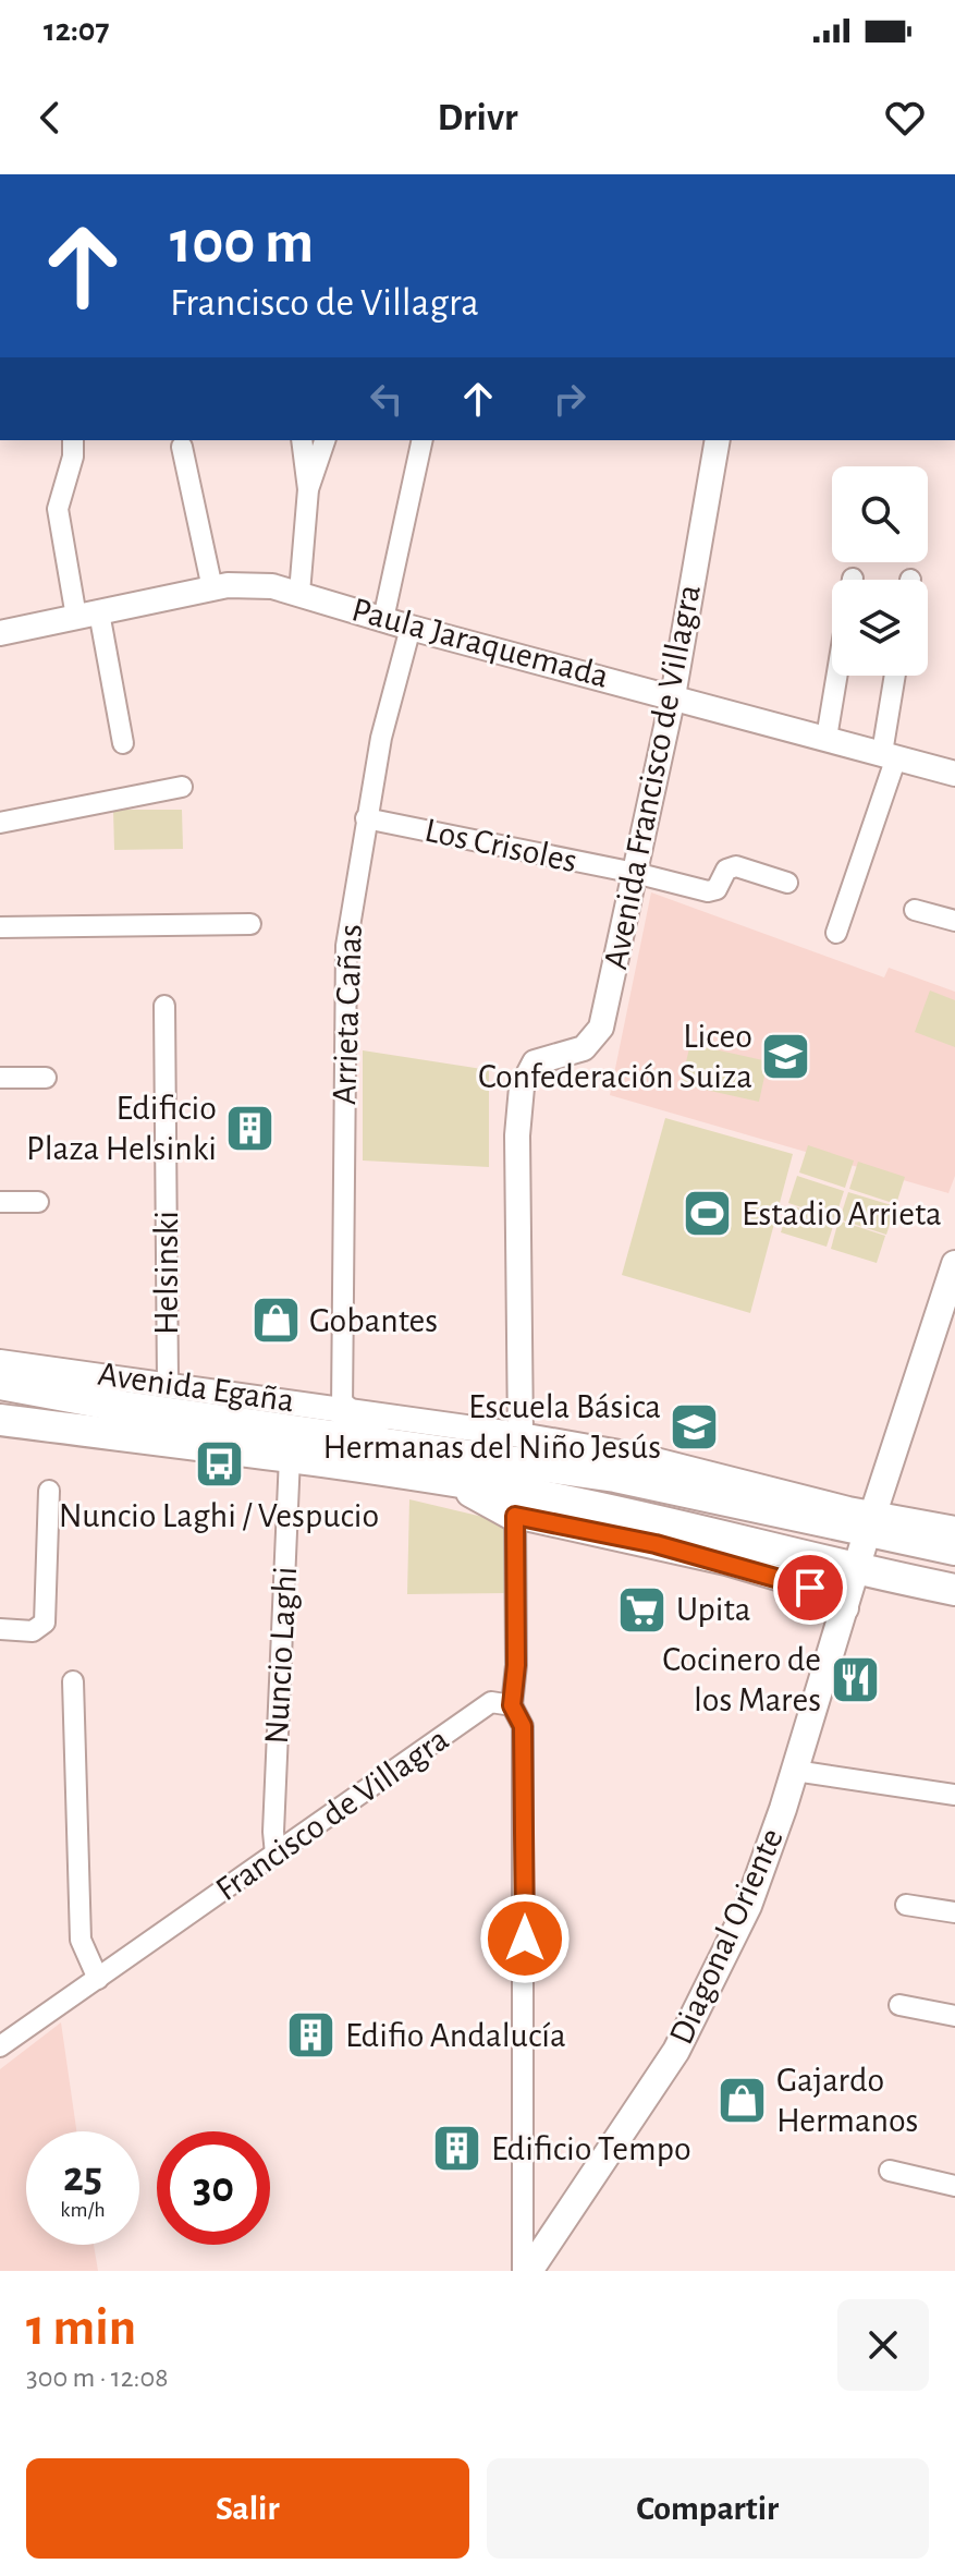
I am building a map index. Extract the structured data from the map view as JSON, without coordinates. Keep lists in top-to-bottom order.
{
  "streets": {
    "main road": ["Diagonal Oriente"],
    "street": [
      "Paula Jaraquemada",
      "Avenida Francisco de Villagra",
      "Los Crisoles",
      "Arrieta Cañas",
      "Helsinski",
      "Avenida Egaña",
      "Nuncio Laghi",
      "Francisco de Villagra"
    ]
  },
  "crossings": [
    ["Paula Jaraquemada", "Avenida Francisco de Villagra"],
    ["Paula Jaraquemada", "Arrieta Cañas"],
    ["Avenida Francisco de Villagra", "Los Crisoles"],
    ["Avenida Francisco de Villagra", "Avenida Egaña"],
    ["Los Crisoles", "Arrieta Cañas"],
    ["Arrieta Cañas", "Avenida Egaña"],
    ["Helsinski", "Avenida Egaña"],
    ["Avenida Egaña", "Diagonal Oriente"],
    ["Nuncio Laghi", "Francisco de Villagra"]
  ],
  "places": {
    "school or university": ["Liceo Confederación Suiza", "Escuela Básica Hermanas del Niño Jesús"],
    "building": ["Edificio Plaza Helsinki", "Edifio Andalucía", "Edificio Tempo"],
    "sports": ["Estadio Arrieta"],
    "shop": ["Gobantes", "Gajardo Hermanos"],
    "bus stop": ["Nuncio Laghi / Vespucio"],
    "supermarket": ["Upita"],
    "restaurant": ["Cocinero de los Mares"]
  },
  "page": {
    "status": "12:07",
    "header": "Drivr",
    "turn": ["100 m", "Francisco de Villagra"],
    "speed": "25 km/h",
    "limit": "30",
    "heading": ["1 min", "300 m · 12:08"],
    "buttons": ["Salir", "Compartir"]
  }
}
